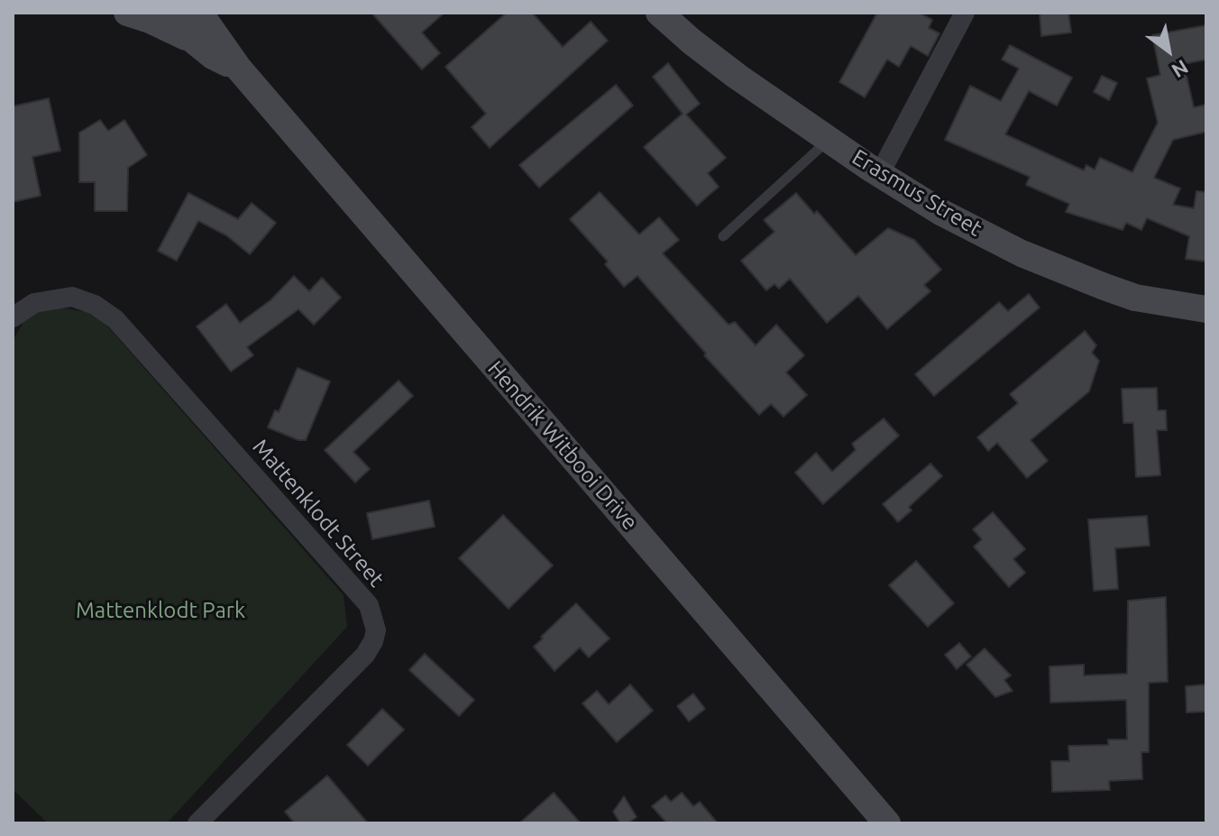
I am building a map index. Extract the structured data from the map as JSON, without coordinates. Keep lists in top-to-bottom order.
{
  "streets": {
    "main road": ["Erasmus Street", "Hendrik Witbooi Drive"],
    "street": ["Mattenklodt Street"]
  },
  "parks": ["Mattenklodt Park"],
  "north": "bottom right"
}
